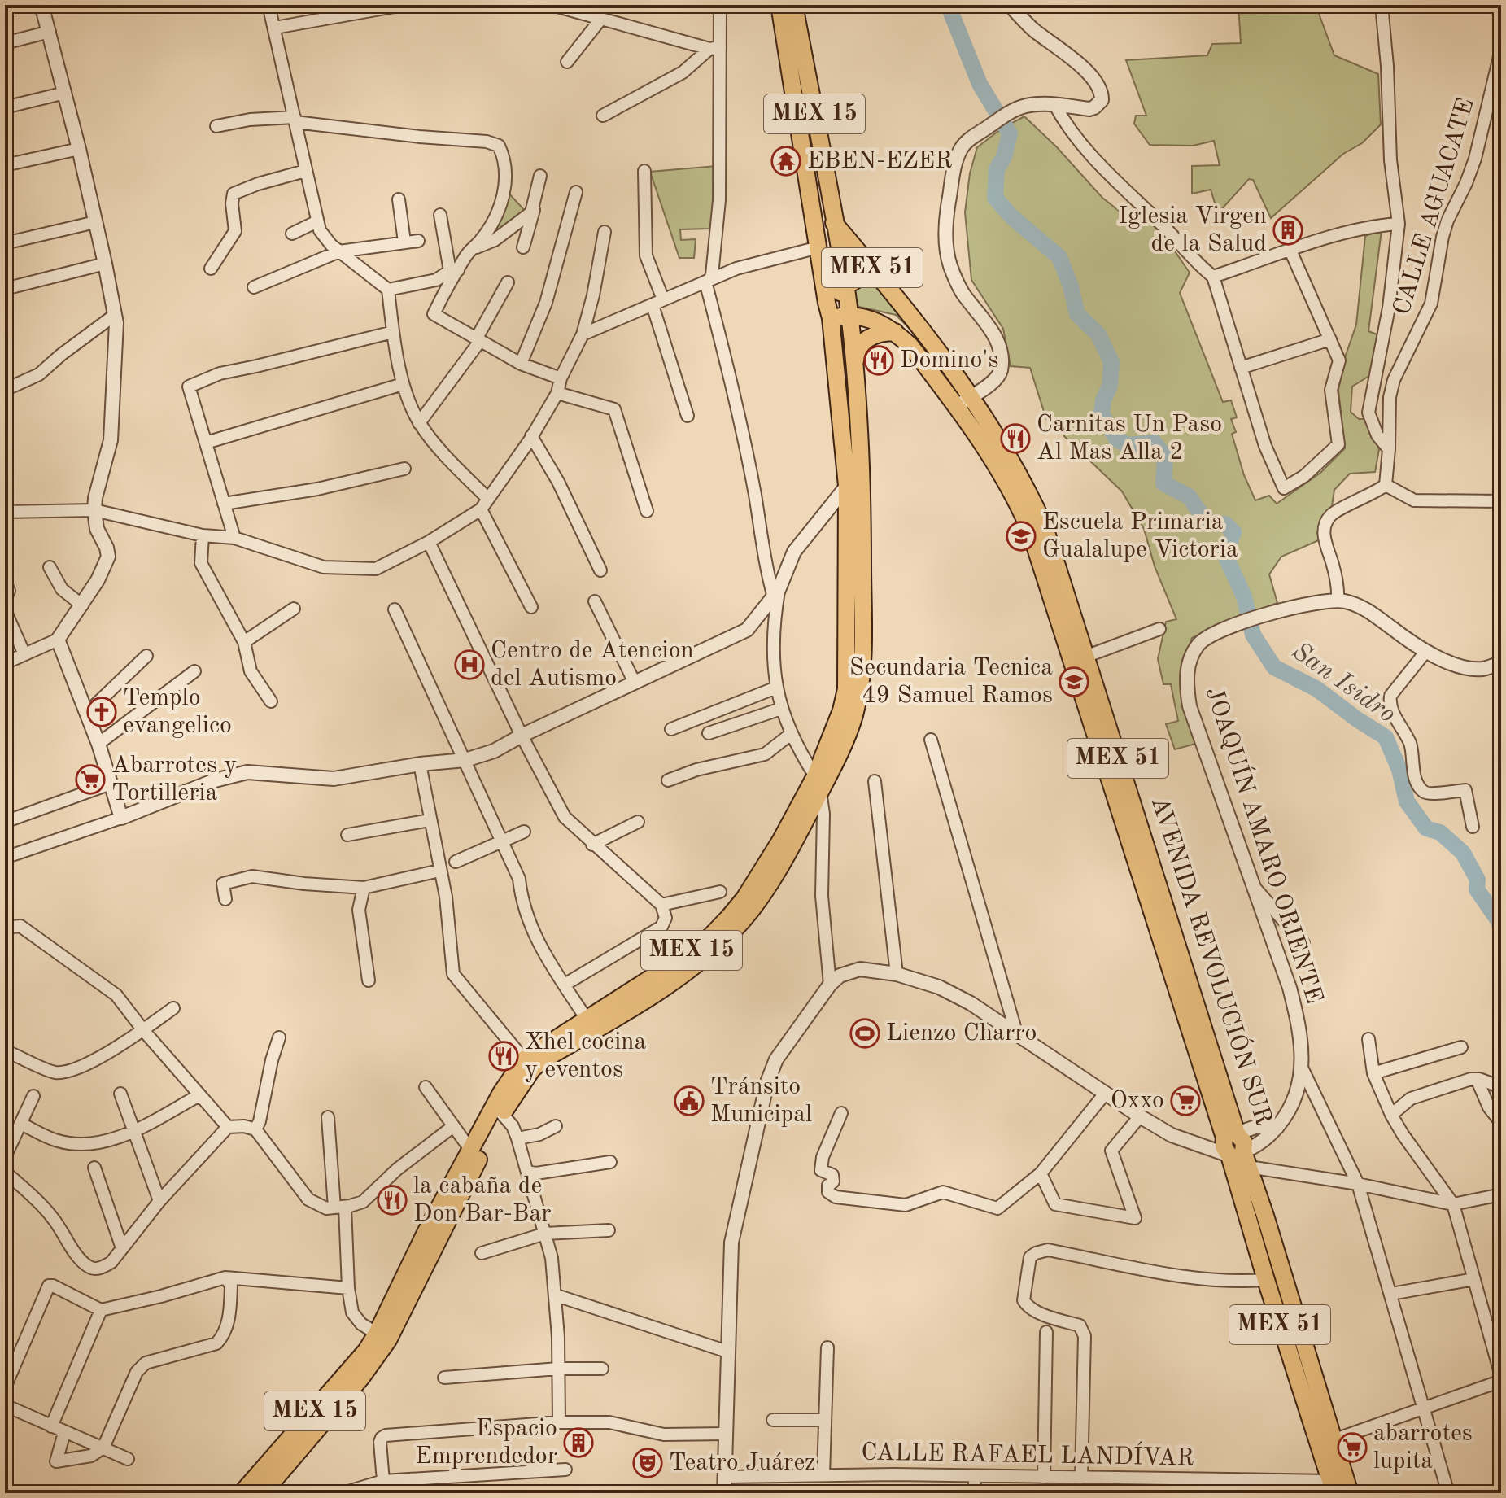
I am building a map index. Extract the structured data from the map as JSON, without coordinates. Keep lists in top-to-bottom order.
{
  "streets": {
    "main road": ["MEX 15", "MEX 51", "AVENIDA REVOLUCIÓN SUR"],
    "street": ["CALLE AGUACATE", "JOAQUÍN AMARO ORIENTE", "CALLE RAFAEL LANDÍVAR"]
  },
  "crossings": [
    ["MEX 15", "AVENIDA REVOLUCIÓN SUR"],
    ["JOAQUÍN AMARO ORIENTE", "AVENIDA REVOLUCIÓN SUR"],
    ["AVENIDA REVOLUCIÓN SUR", "CALLE RAFAEL LANDÍVAR"]
  ],
  "water": ["San Isidro"],
  "places": {
    "temple": ["EBEN-EZER"],
    "building": ["Iglesia Virgen de la Salud", "Espacio Emprendedor"],
    "restaurant": [
      "Domino's",
      "Carnitas Un Paso Al Mas Alla 2",
      "Xhel cocina y eventos",
      "la cabaña de Don Bar-Bar"
    ],
    "school or university": ["Escuela Primaria Gualalupe Victoria", "Secundaria Tecnica 49 Samuel Ramos"],
    "hospital": ["Centro de Atencion del Autismo"],
    "church": ["Templo evangelico"],
    "supermarket": ["Abarrotes y Tortilleria", "Oxxo", "abarrotes lupita"],
    "sports": ["Lienzo Charro"],
    "public building": ["Tránsito Municipal"],
    "theatre": ["Teatro Juárez"]
  }
}
